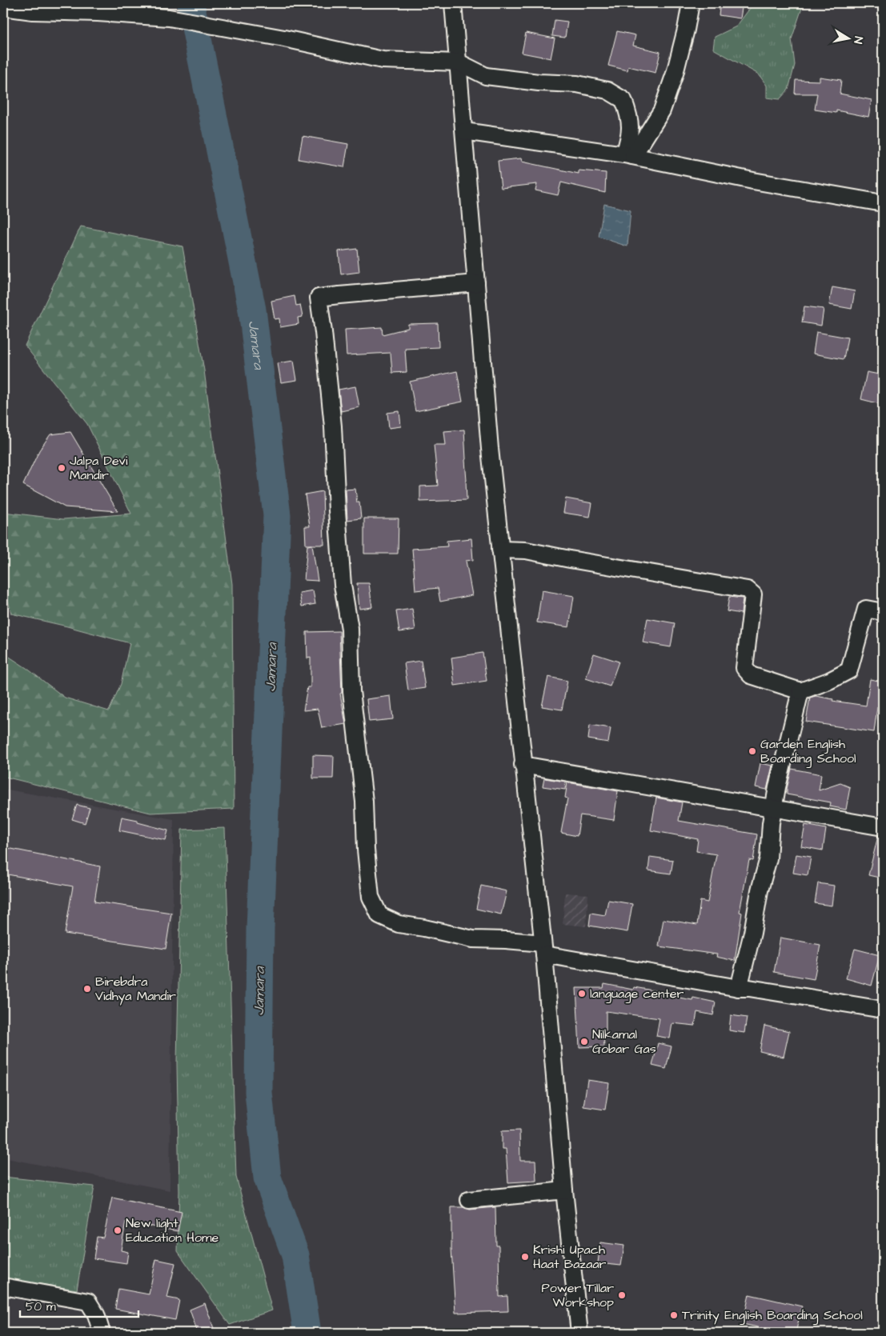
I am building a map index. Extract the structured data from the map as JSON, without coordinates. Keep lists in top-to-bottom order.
{
  "water": ["Jamara"],
  "places": [
    "Jalpa Devi Mandir",
    "Garden English Boarding School",
    "Birebdra Vidhya Mandir",
    "language center",
    "Nilkamal Gobar Gas",
    "New light Education Home",
    "Krishi Upach Haat Bazaar",
    "Power Tillar Workshop",
    "Trinity English Boarding School"
  ],
  "scale_bar": "50 m",
  "north": "right"
}
